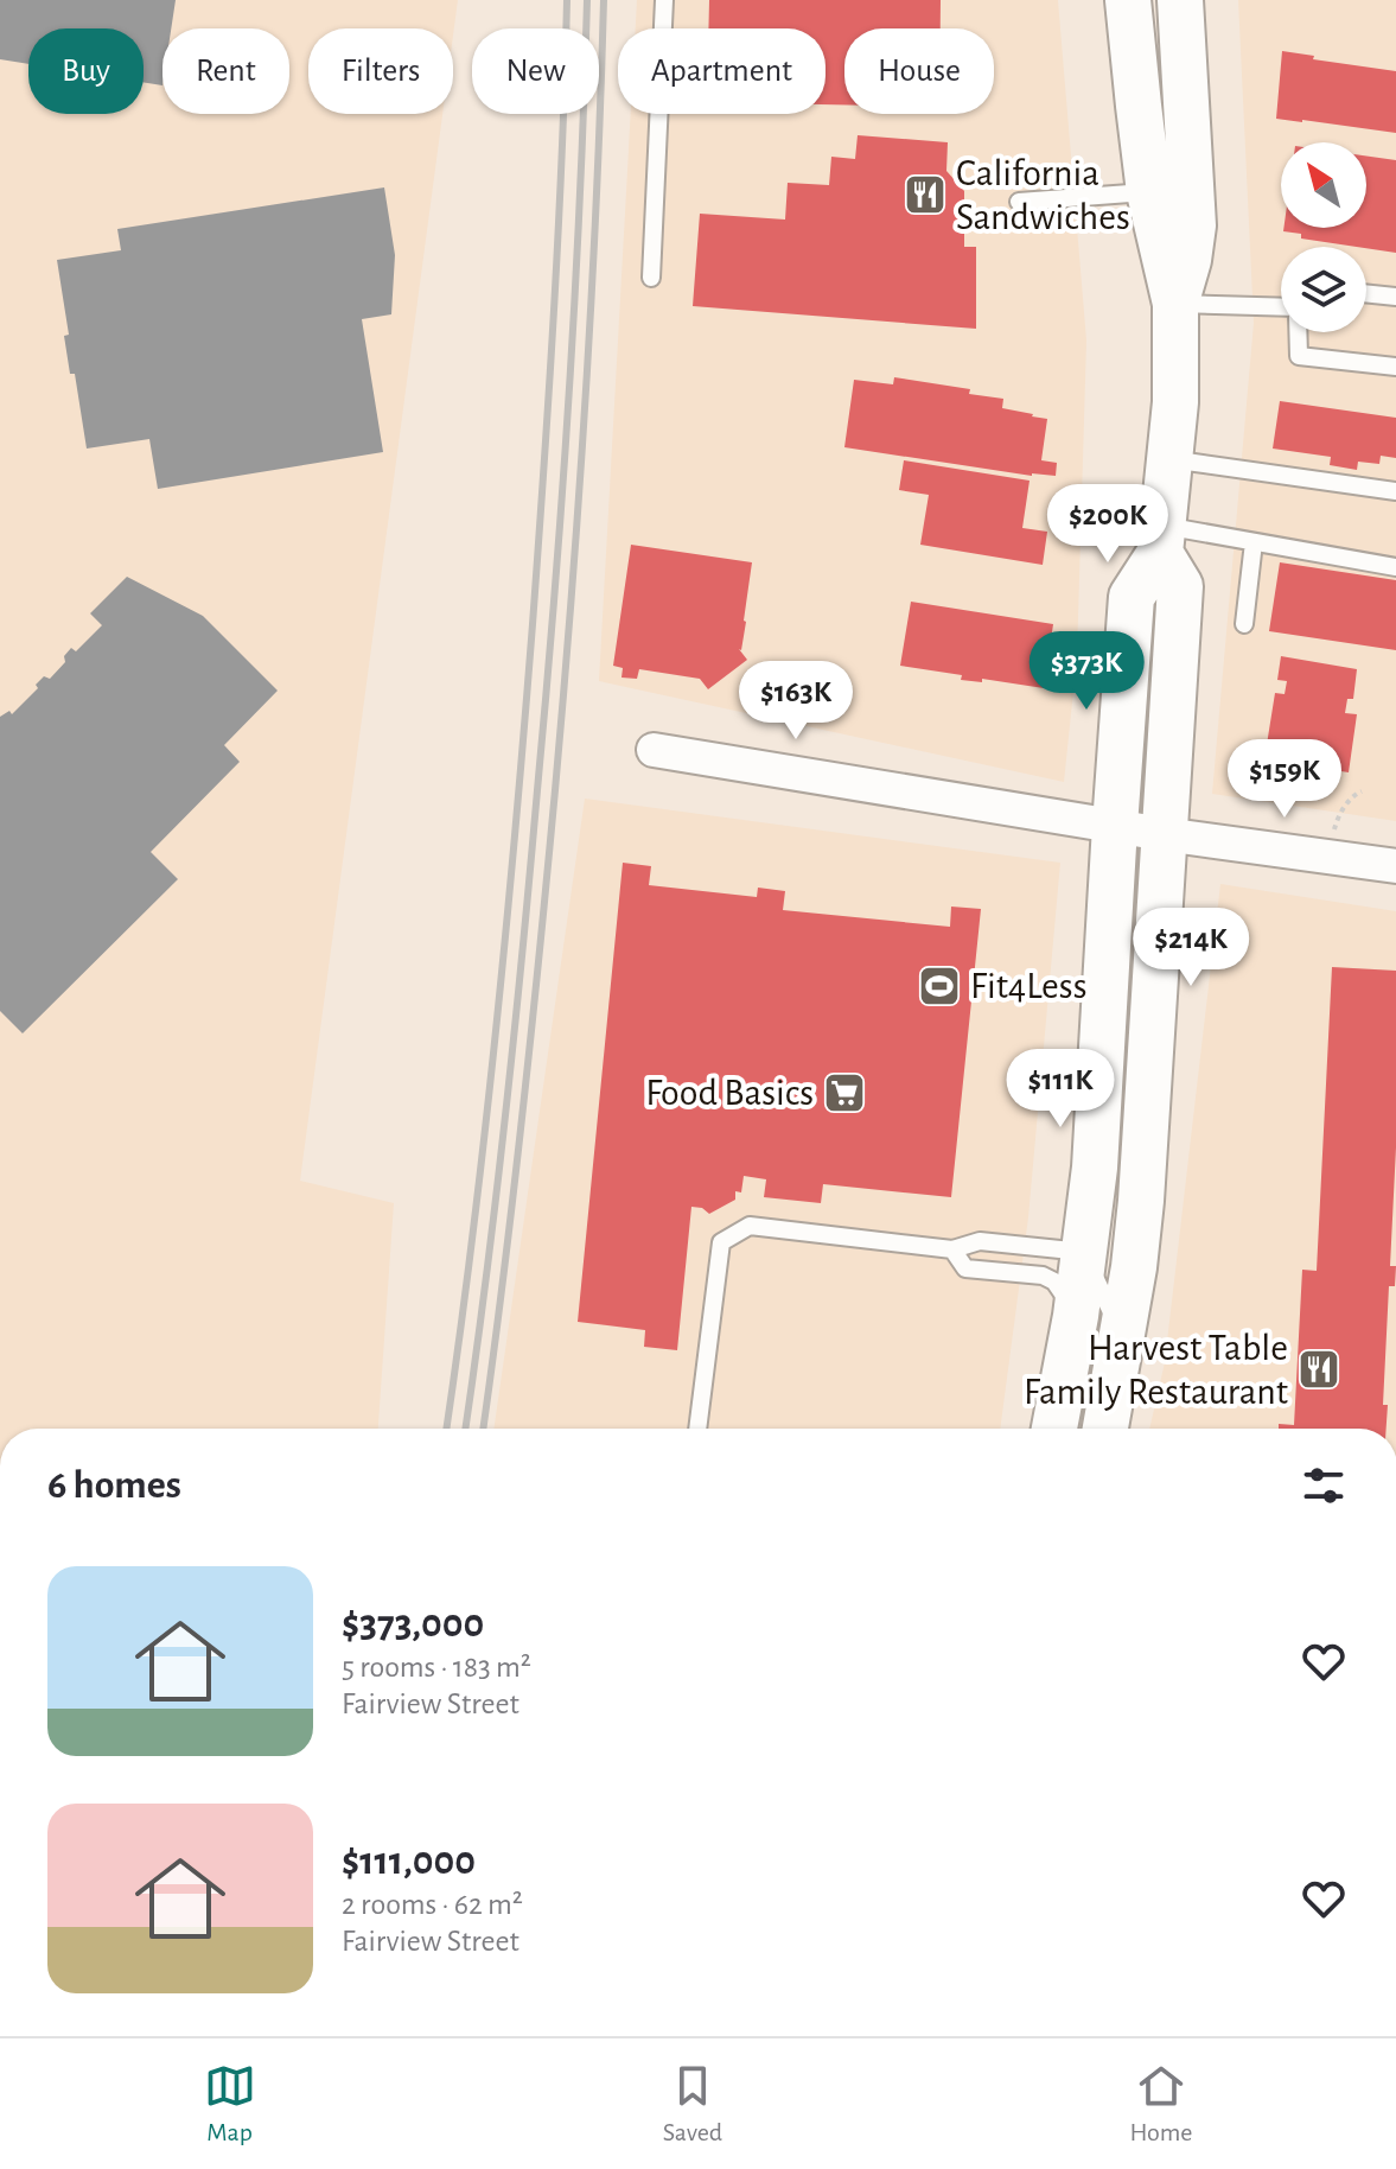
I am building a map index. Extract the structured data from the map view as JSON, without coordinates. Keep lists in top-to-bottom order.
{
  "places": {
    "restaurant": ["California Sandwiches", "Harvest Table Family Restaurant"],
    "sports": ["Fit4Less"],
    "supermarket": ["Food Basics"]
  },
  "north": "top left",
  "page": {
    "chip": [
      "Buy",
      "Rent",
      "Filters",
      "New",
      "Apartment",
      "House"
    ],
    "price": [
      "$200K",
      "$373K",
      "$163K",
      "$159K",
      "$214K",
      "$111K"
    ],
    "heading": "6 homes",
    "list": [
      {
        "name": "$373,000",
        "note": "5 rooms · 183 m² · Fairview Street"
      },
      {
        "name": "$111,000",
        "note": "2 rooms · 62 m² · Fairview Street"
      }
    ],
    "tabs": ["Map", "Saved", "Home"]
  }
}
